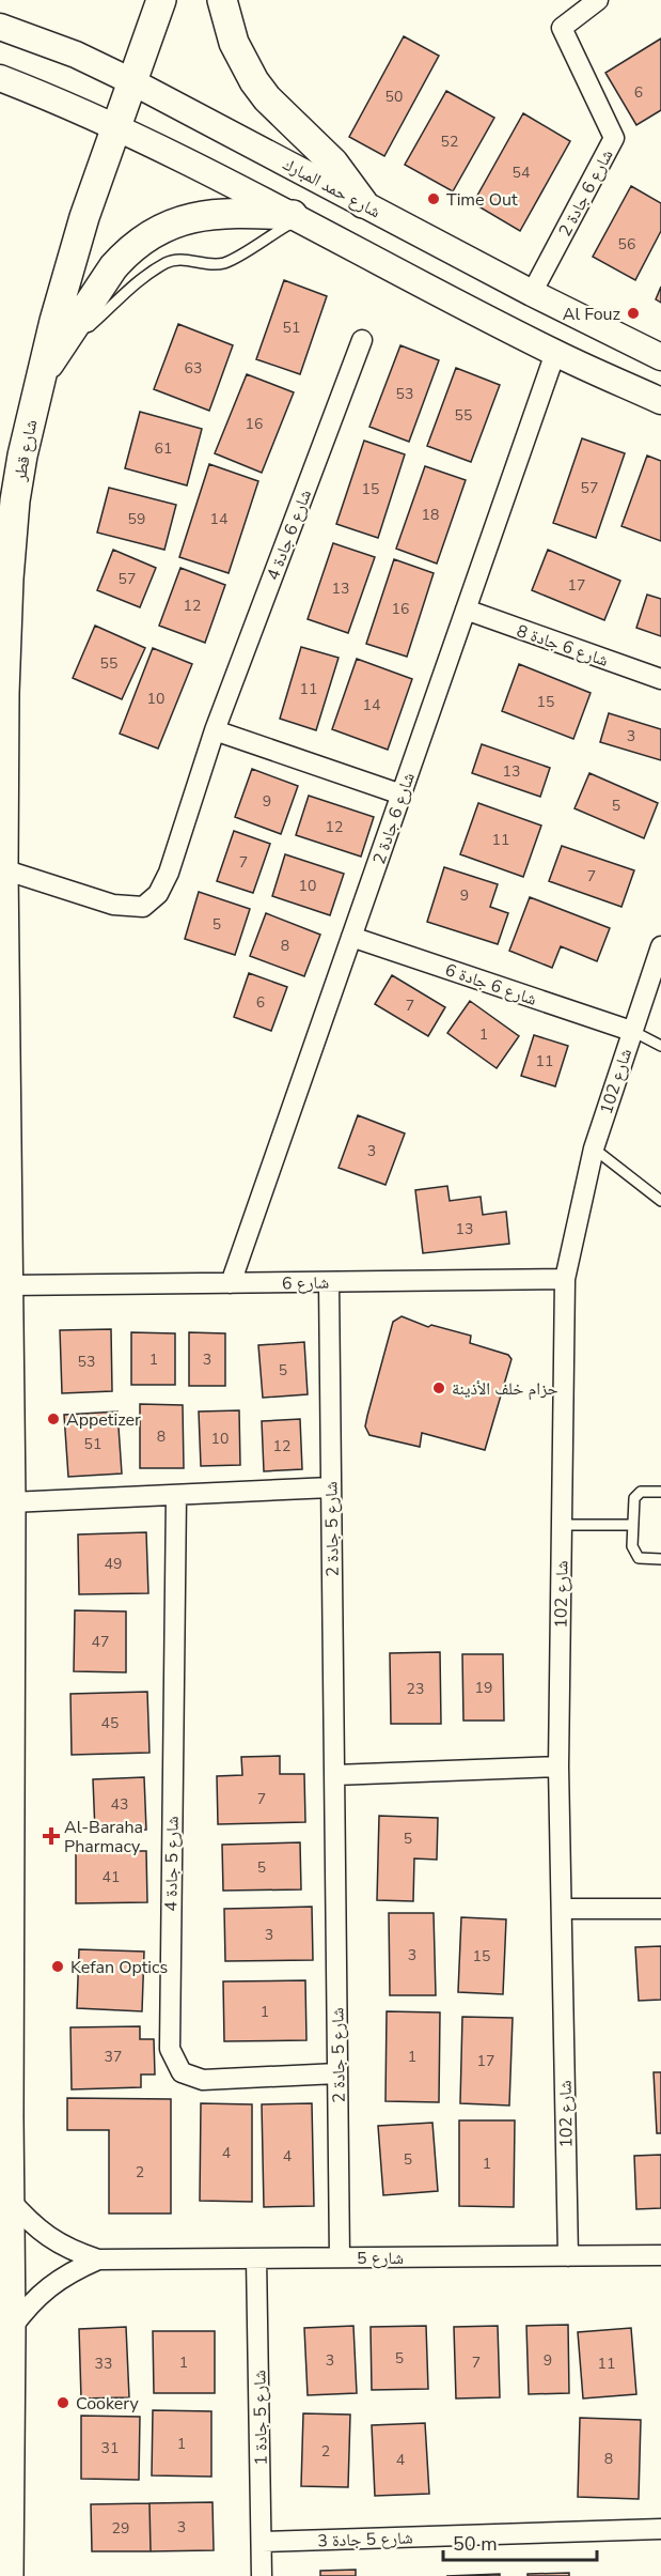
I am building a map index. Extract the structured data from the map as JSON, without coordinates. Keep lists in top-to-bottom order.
{
  "streets": {
    "main road": ["شارع حمد المبارك", "شارع قطر"],
    "street": [
      "شارع 6 جادة 2",
      "شارع 6 جادة 4",
      "شارع 6 جادة 8",
      "شارع 6 جادة 6",
      "شارع 102",
      "شارع 6",
      "شارع 5 جادة 2",
      "شارع 5 جادة 4",
      "شارع 5",
      "شارع 5 جادة 1",
      "شارع 5 جادة 3"
    ]
  },
  "crossings": [
    ["شارع حمد المبارك", "شارع 6 جادة 2"],
    ["شارع حمد المبارك", "شارع قطر"],
    ["شارع 6 جادة 2", "شارع 6 جادة 8"],
    ["شارع 6 جادة 2", "شارع 6 جادة 6"],
    ["شارع 6 جادة 2", "شارع 6"],
    ["شارع قطر", "شارع 6 جادة 4"],
    ["شارع قطر", "شارع 6"],
    ["شارع قطر", "شارع 5"],
    ["شارع 6 جادة 6", "شارع 102"],
    ["شارع 102", "شارع 6"],
    ["شارع 102", "شارع 5"],
    ["شارع 6", "شارع 5 جادة 2"],
    ["شارع 5 جادة 2", "شارع 5 جادة 4"],
    ["شارع 5 جادة 2", "شارع 5"],
    ["شارع 5", "شارع 5 جادة 1"],
    ["شارع 5 جادة 1", "شارع 5 جادة 3"]
  ],
  "places": {
    "other": [
      "Time Out",
      "Al Fouz",
      "حزام خلف الأذينة",
      "Appetizer",
      "Kefan Optics",
      "Cookery"
    ],
    "health": ["Al-Baraha Pharmacy"]
  },
  "house_numbers": [
    "6",
    "50",
    "52",
    "54",
    "56",
    "51",
    "63",
    "53",
    "55",
    "16",
    "61",
    "57",
    "15",
    "18",
    "59",
    "14",
    "57",
    "17",
    "13",
    "12",
    "16",
    "55",
    "11",
    "10",
    "15",
    "14",
    "3",
    "13",
    "9",
    "5",
    "12",
    "11",
    "7",
    "7",
    "10",
    "9",
    "5",
    "8",
    "6",
    "7",
    "1",
    "11",
    "3",
    "13",
    "1",
    "3",
    "53",
    "5",
    "8",
    "10",
    "51",
    "12",
    "49",
    "47",
    "19",
    "23",
    "45",
    "7",
    "43",
    "5",
    "5",
    "41",
    "3",
    "3",
    "15",
    "1",
    "37",
    "1",
    "17",
    "4",
    "4",
    "5",
    "1",
    "2",
    "5",
    "3",
    "9",
    "1",
    "7",
    "33",
    "11",
    "1",
    "31",
    "2",
    "8",
    "4",
    "3",
    "29"
  ],
  "scale_bar": "50 m"
}
